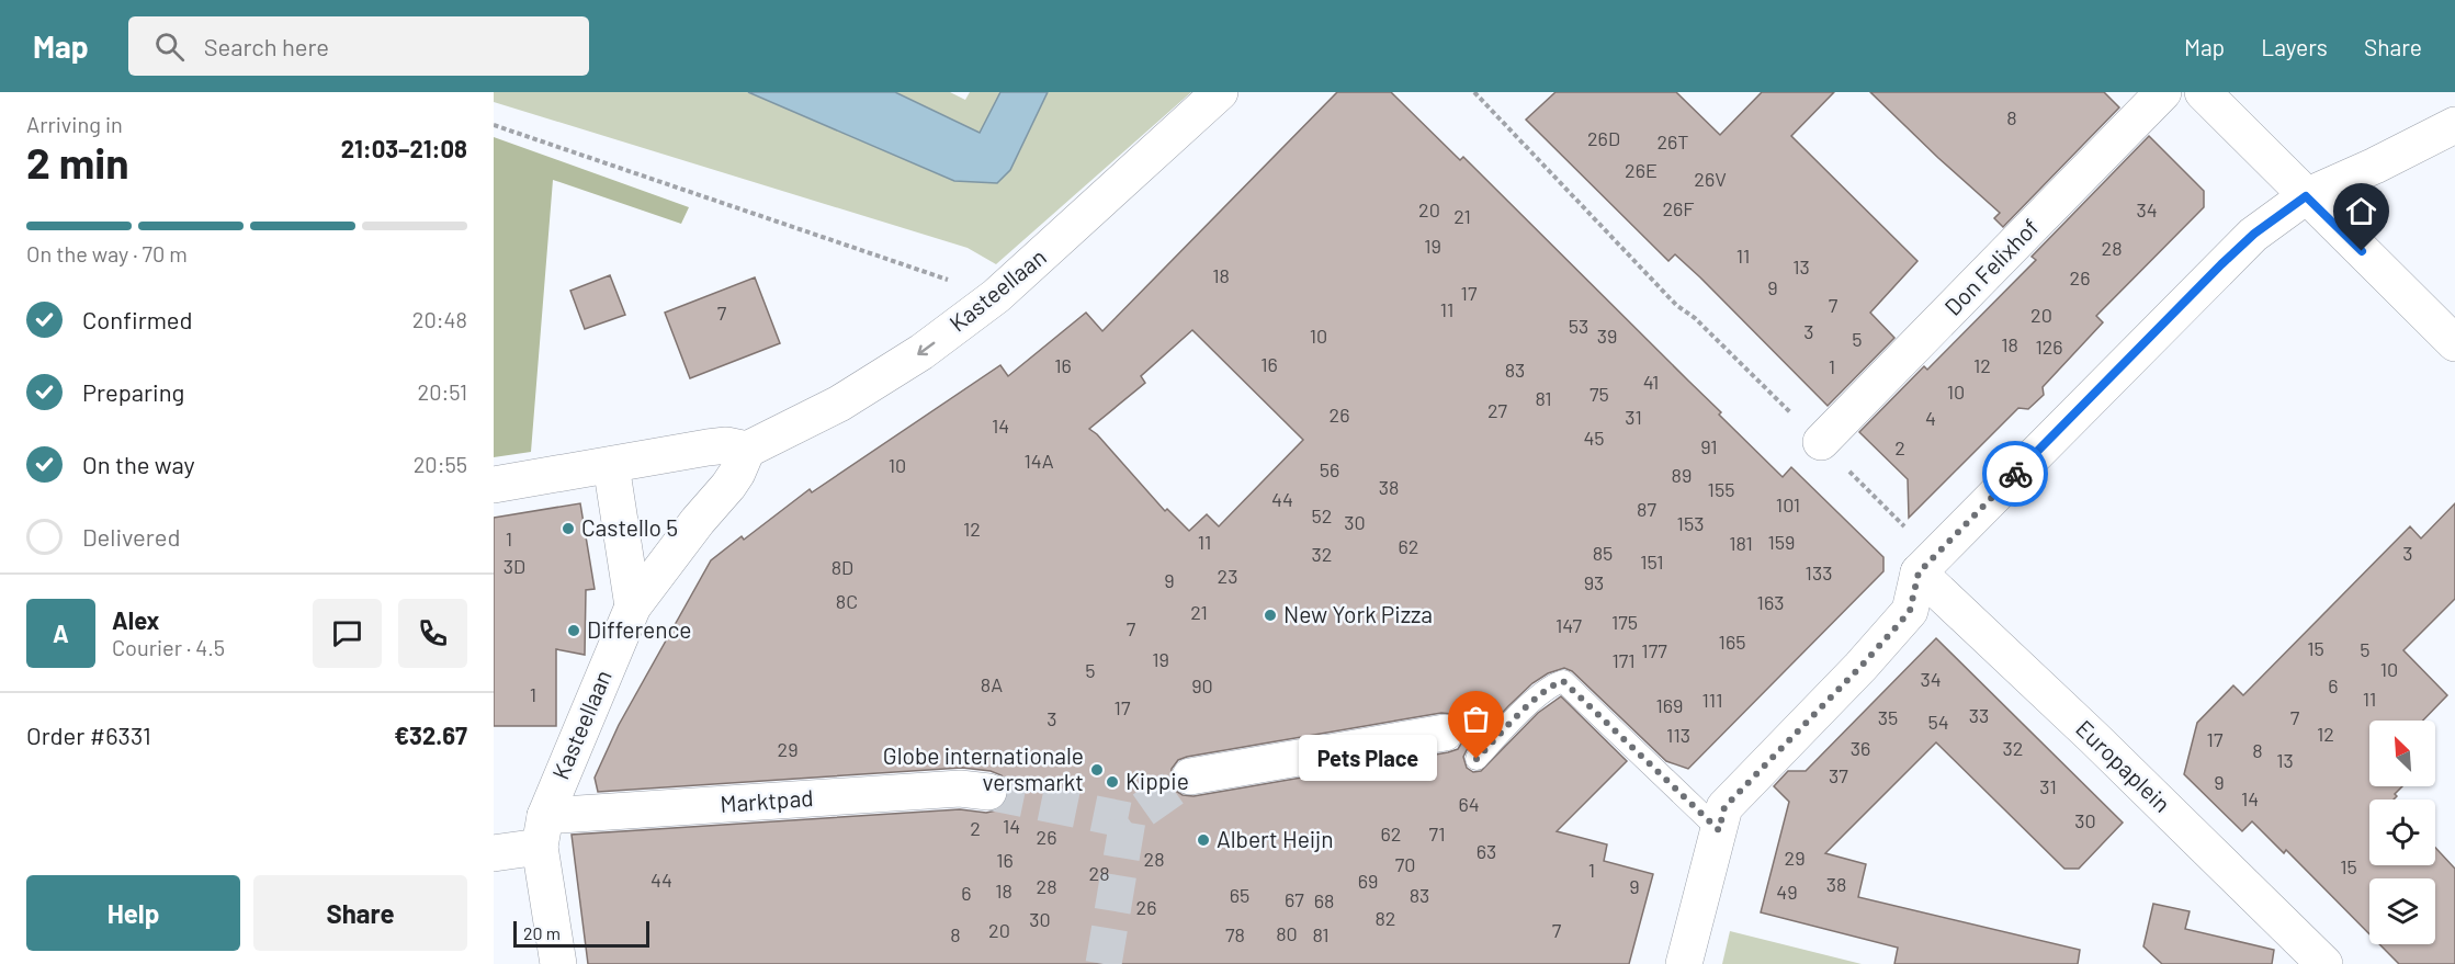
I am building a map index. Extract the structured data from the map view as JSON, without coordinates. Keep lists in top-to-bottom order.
{
  "streets": {
    "street": [
      "Don Felixhof",
      "Kasteellaan",
      "Europaplein",
      "Marktpad"
    ]
  },
  "crossings": [
    ["Kasteellaan", "Marktpad"]
  ],
  "places": [
    "Castello 5",
    "New York Pizza",
    "Difference",
    "Pets Place",
    "Globe internationale versmarkt",
    "Kippie",
    "Albert Heijn"
  ],
  "house_numbers": [
    "8",
    "26D",
    "26T",
    "26E",
    "26V",
    "26F",
    "20",
    "34",
    "21",
    "19",
    "28",
    "11",
    "13",
    "18",
    "26",
    "9",
    "17",
    "7",
    "11",
    "7",
    "20",
    "53",
    "3",
    "10",
    "39",
    "5",
    "18",
    "126",
    "16",
    "16",
    "12",
    "1",
    "83",
    "41",
    "10",
    "75",
    "81",
    "27",
    "26",
    "31",
    "4",
    "14",
    "45",
    "91",
    "2",
    "14A",
    "10",
    "56",
    "89",
    "38",
    "155",
    "44",
    "101",
    "87",
    "52",
    "30",
    "153",
    "12",
    "1",
    "11",
    "159",
    "181",
    "62",
    "85",
    "3",
    "32",
    "151",
    "3D",
    "8D",
    "133",
    "23",
    "9",
    "93",
    "8C",
    "163",
    "21",
    "175",
    "147",
    "7",
    "165",
    "15",
    "5",
    "177",
    "19",
    "171",
    "10",
    "5",
    "34",
    "8A",
    "90",
    "6",
    "1",
    "11",
    "111",
    "169",
    "17",
    "33",
    "35",
    "7",
    "3",
    "54",
    "12",
    "113",
    "17",
    "36",
    "32",
    "29",
    "8",
    "13",
    "37",
    "9",
    "31",
    "14",
    "64",
    "30",
    "14",
    "2",
    "62",
    "71",
    "26",
    "63",
    "29",
    "28",
    "16",
    "70",
    "15",
    "1",
    "28",
    "44",
    "69",
    "38",
    "28",
    "9",
    "18",
    "49",
    "6",
    "65",
    "83",
    "67",
    "68",
    "26",
    "82",
    "30",
    "20",
    "7",
    "80",
    "8",
    "78",
    "81"
  ],
  "scale_bar": "20 m",
  "north": "top left",
  "page": {
    "header": "Map",
    "search": "Search here",
    "nav": ["Map", "Layers", "Share"],
    "heading": ["2 min", "Arriving in", "21:03–21:08"],
    "panel": [
      "Alex",
      "Courier · 4.5",
      "Order #6331",
      "€32.67"
    ],
    "bar": "On the way · 70 m",
    "list": [
      ["Confirmed", "20:48"],
      ["Preparing", "20:51"],
      ["On the way", "20:55"],
      "Delivered"
    ],
    "round": "A",
    "bubble": "Pets Place",
    "buttons": ["Help", "Share"],
    "scale": "20 m"
  }
}
